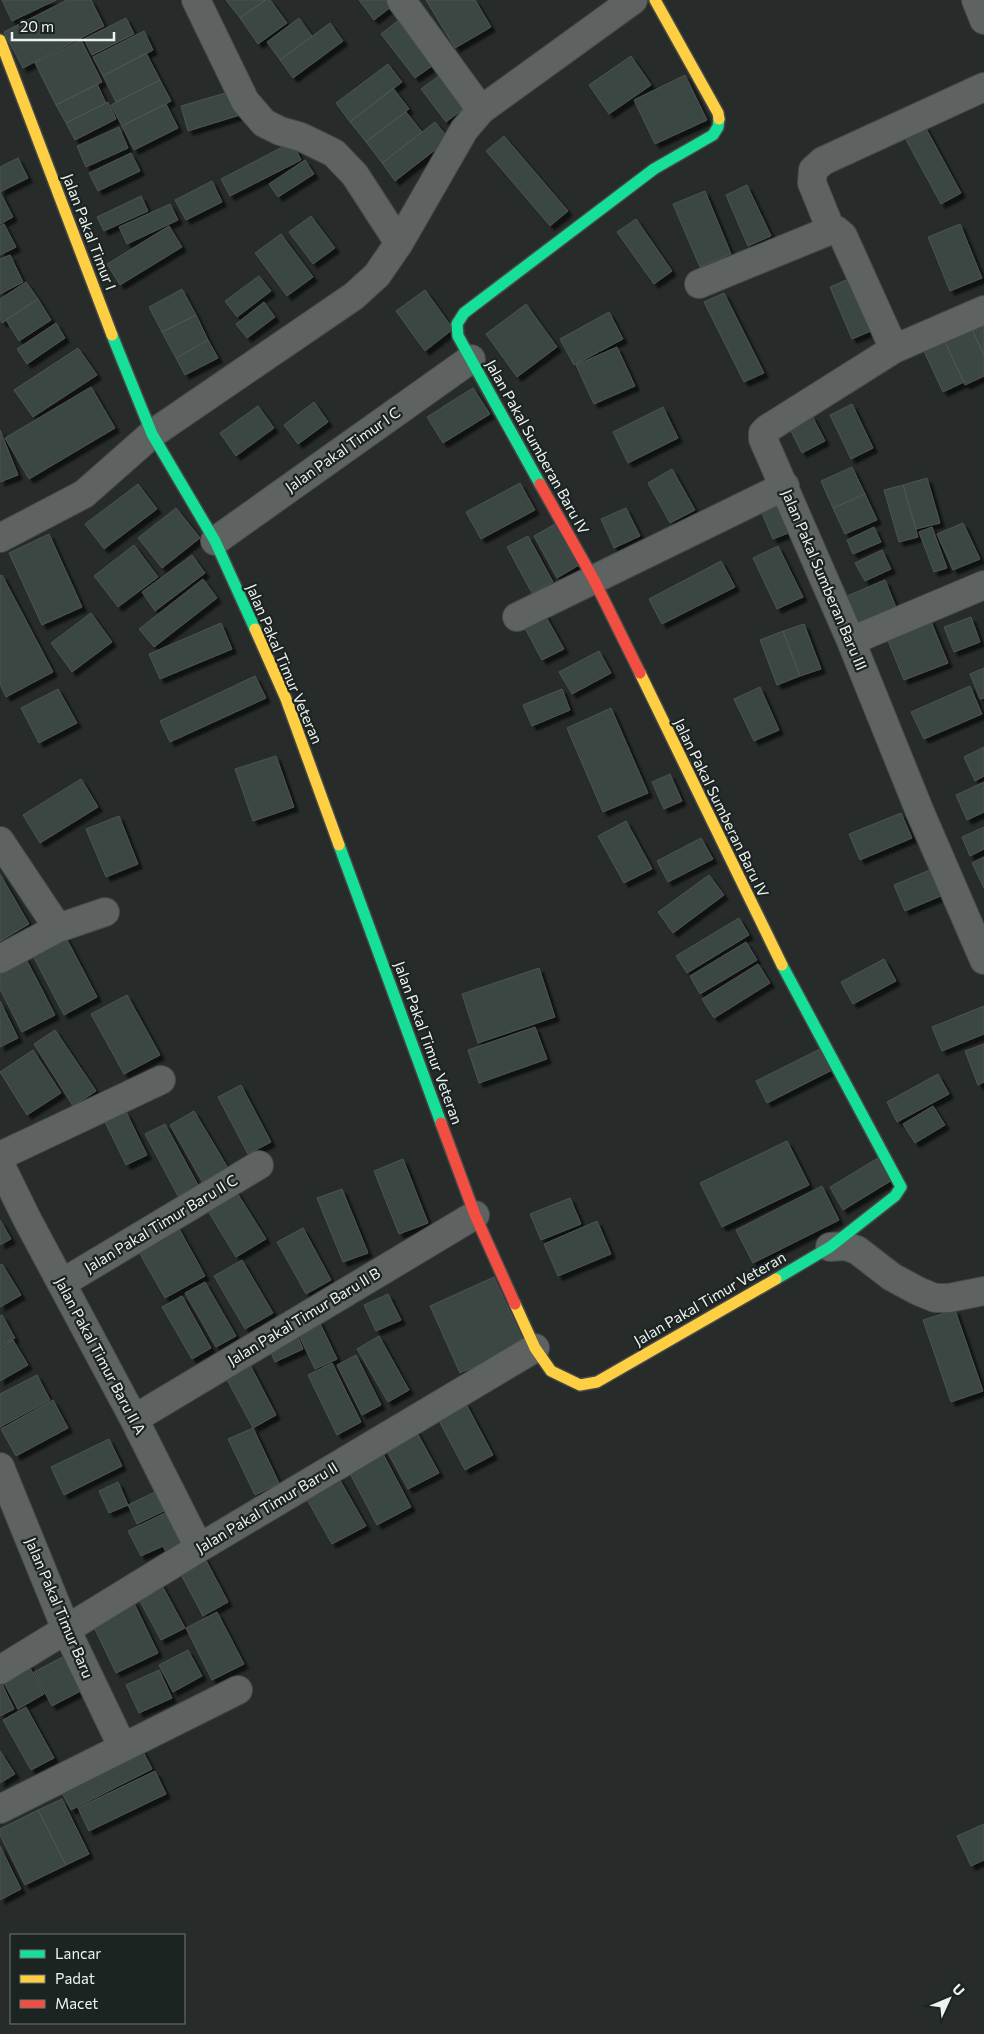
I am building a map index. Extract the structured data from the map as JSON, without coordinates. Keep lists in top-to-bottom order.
{
  "streets": {
    "street": [
      "Jalan Pakal Timur I",
      "Jalan Pakal Sumberan Baru IV",
      "Jalan Pakal Timur I C",
      "Jalan Pakal Sumberan Baru III",
      "Jalan Pakal Timur Veteran",
      "Jalan Pakal Timur Baru II C",
      "Jalan Pakal Timur Baru II B",
      "Jalan Pakal Timur Baru II A",
      "Jalan Pakal Timur Baru II",
      "Jalan Pakal Timur Baru"
    ]
  },
  "crossings": [
    ["Jalan Pakal Timur I", "Jalan Pakal Timur Veteran"],
    ["Jalan Pakal Sumberan Baru IV", "Jalan Pakal Timur I C"],
    ["Jalan Pakal Sumberan Baru IV", "Jalan Pakal Timur Veteran"],
    ["Jalan Pakal Timur I C", "Jalan Pakal Timur Veteran"],
    ["Jalan Pakal Timur Veteran", "Jalan Pakal Timur Baru II B"],
    ["Jalan Pakal Timur Veteran", "Jalan Pakal Timur Baru II"],
    ["Jalan Pakal Timur Baru II C", "Jalan Pakal Timur Baru II A"],
    ["Jalan Pakal Timur Baru II B", "Jalan Pakal Timur Baru II A"],
    ["Jalan Pakal Timur Baru II A", "Jalan Pakal Timur Baru II"],
    ["Jalan Pakal Timur Baru II", "Jalan Pakal Timur Baru"]
  ],
  "legend": ["Lancar", "Padat", "Macet"],
  "scale_bar": "20 m",
  "north": "top right"
}
